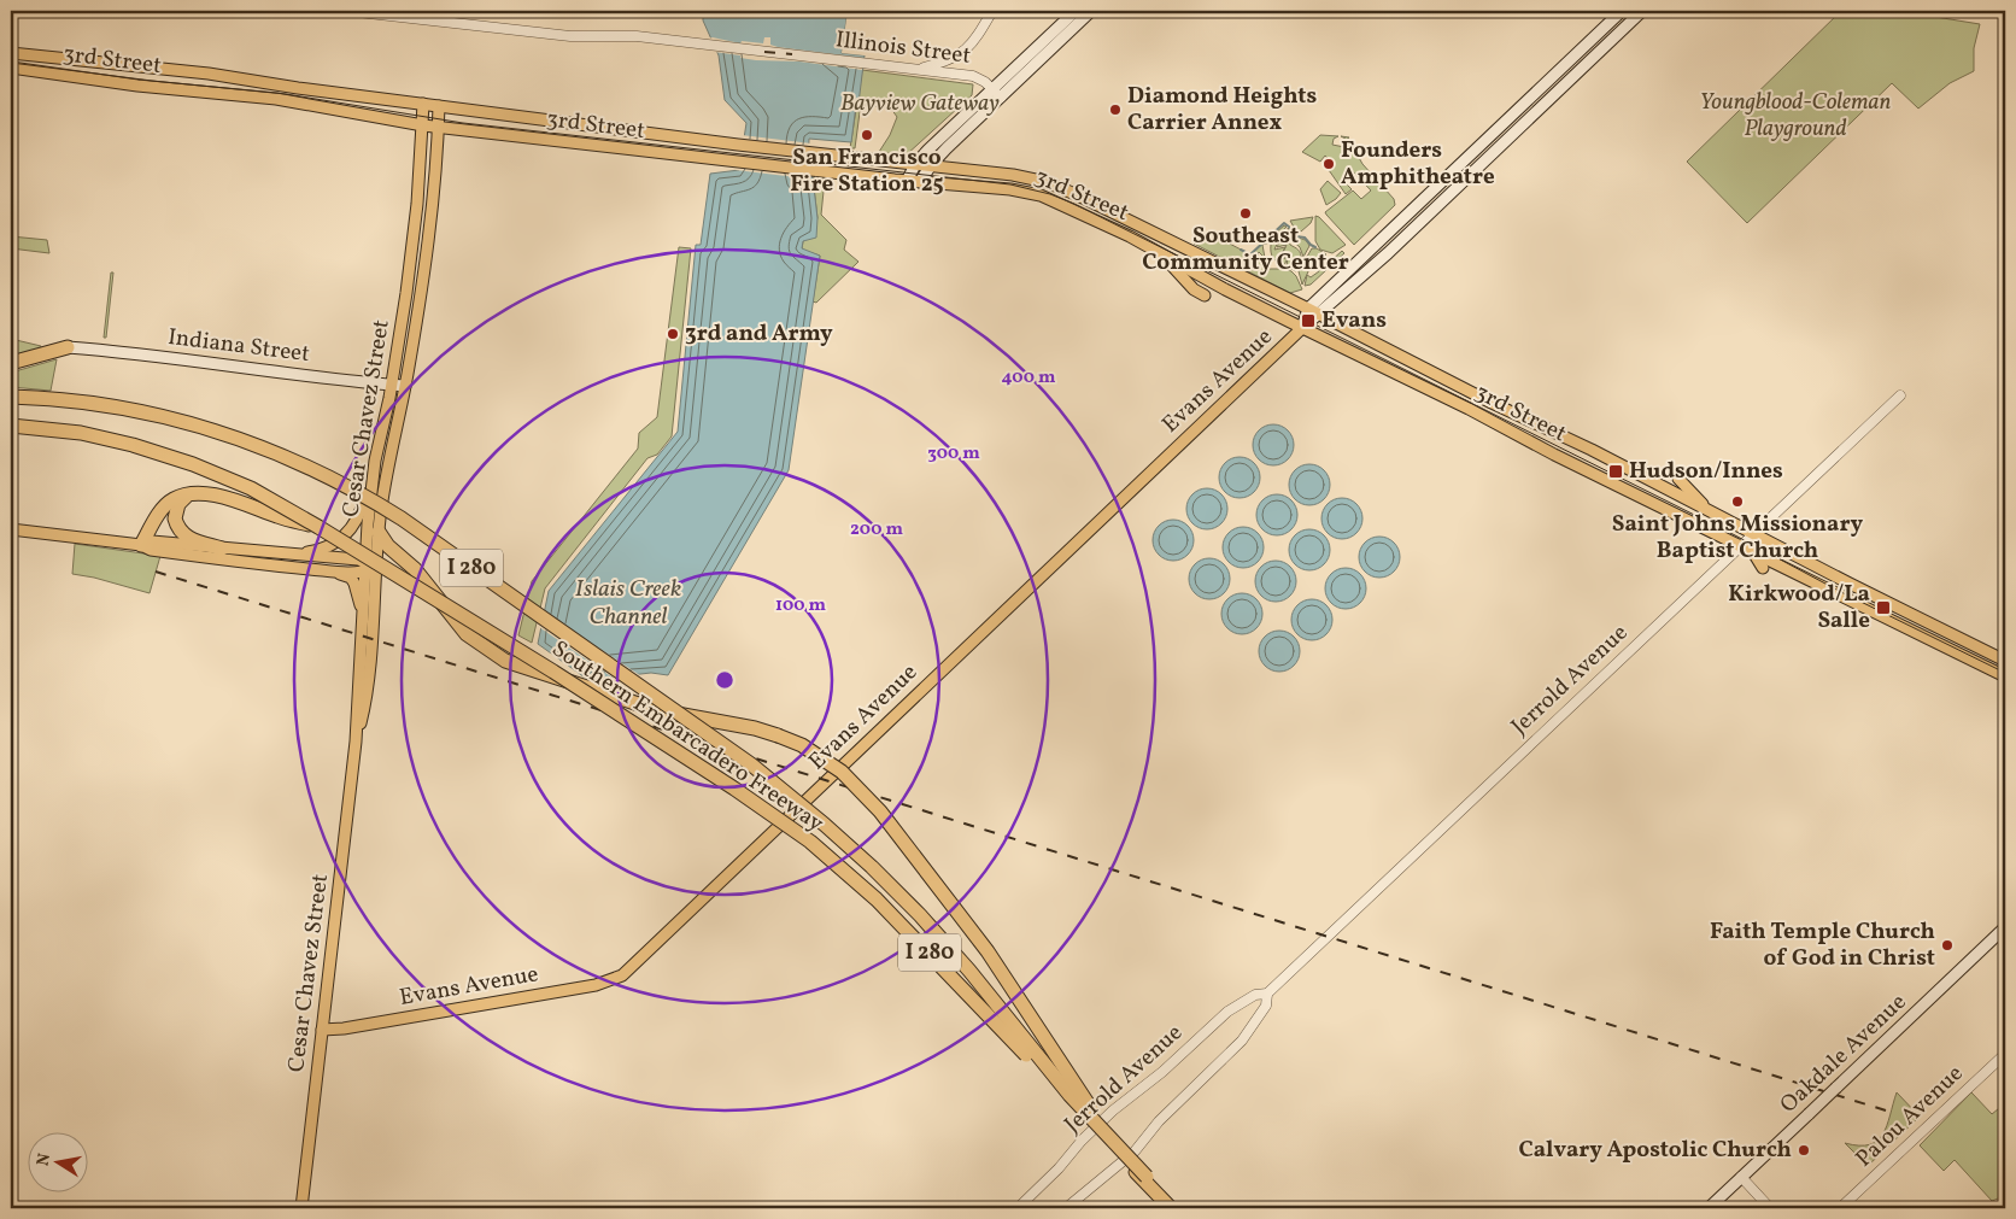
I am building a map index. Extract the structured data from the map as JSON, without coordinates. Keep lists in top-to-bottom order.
{
  "streets": {
    "highway": ["I 280", "Southern Embarcadero Freeway"],
    "main road": [
      "3rd Street",
      "Indiana Street",
      "Evans Avenue",
      "Cesar Chavez Street",
      "Oakdale Avenue"
    ],
    "street": ["Illinois Street", "Jerrold Avenue", "Palou Avenue"]
  },
  "crossings": [
    ["3rd Street", "Evans Avenue"],
    ["3rd Street", "Cesar Chavez Street"],
    ["3rd Street", "Jerrold Avenue"],
    ["Indiana Street", "Cesar Chavez Street"],
    ["Evans Avenue", "Cesar Chavez Street"],
    ["I 280", "Southern Embarcadero Freeway"]
  ],
  "water": ["Islais Creek Channel"],
  "parks": ["Youngblood-Coleman Playground", "Bayview Gateway"],
  "places": {
    "other": [
      "Diamond Heights Carrier Annex",
      "San Francisco Fire Station 25",
      "Founders Amphitheatre",
      "Southeast Community Center",
      "3rd and Army",
      "Saint Johns Missionary Baptist Church",
      "Faith Temple Church of God in Christ",
      "Calvary Apostolic Church"
    ],
    "transit": ["Evans", "Hudson/Innes", "Kirkwood/La Salle"]
  },
  "north": "left",
  "rings": [
    "400 m",
    "300 m",
    "200 m",
    "100 m"
  ]
}
